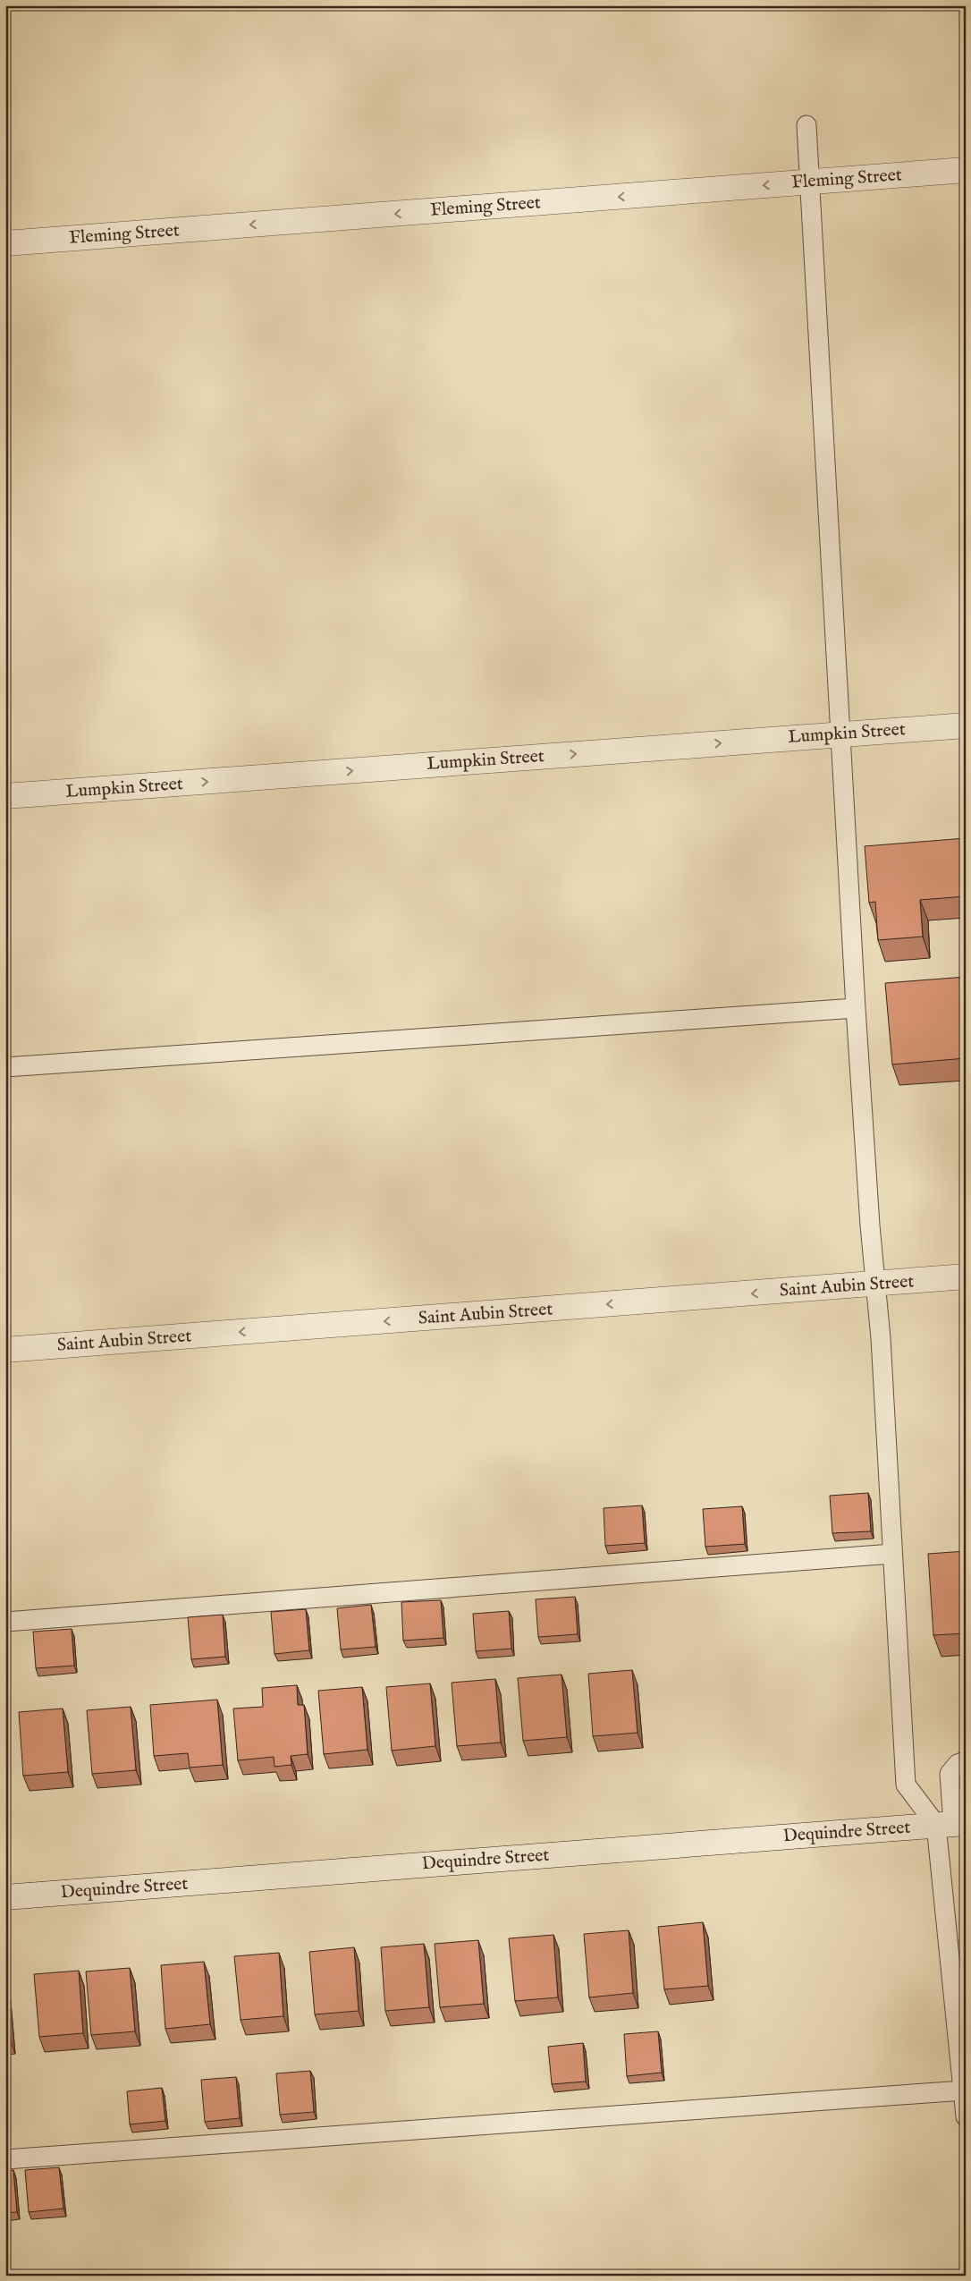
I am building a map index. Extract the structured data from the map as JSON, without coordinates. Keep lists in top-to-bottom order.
{
  "streets": {
    "street": [
      "Fleming Street",
      "Lumpkin Street",
      "Saint Aubin Street",
      "Dequindre Street"
    ]
  },
  "one_way": ["Fleming Street", "Lumpkin Street", "Saint Aubin Street"]
}
